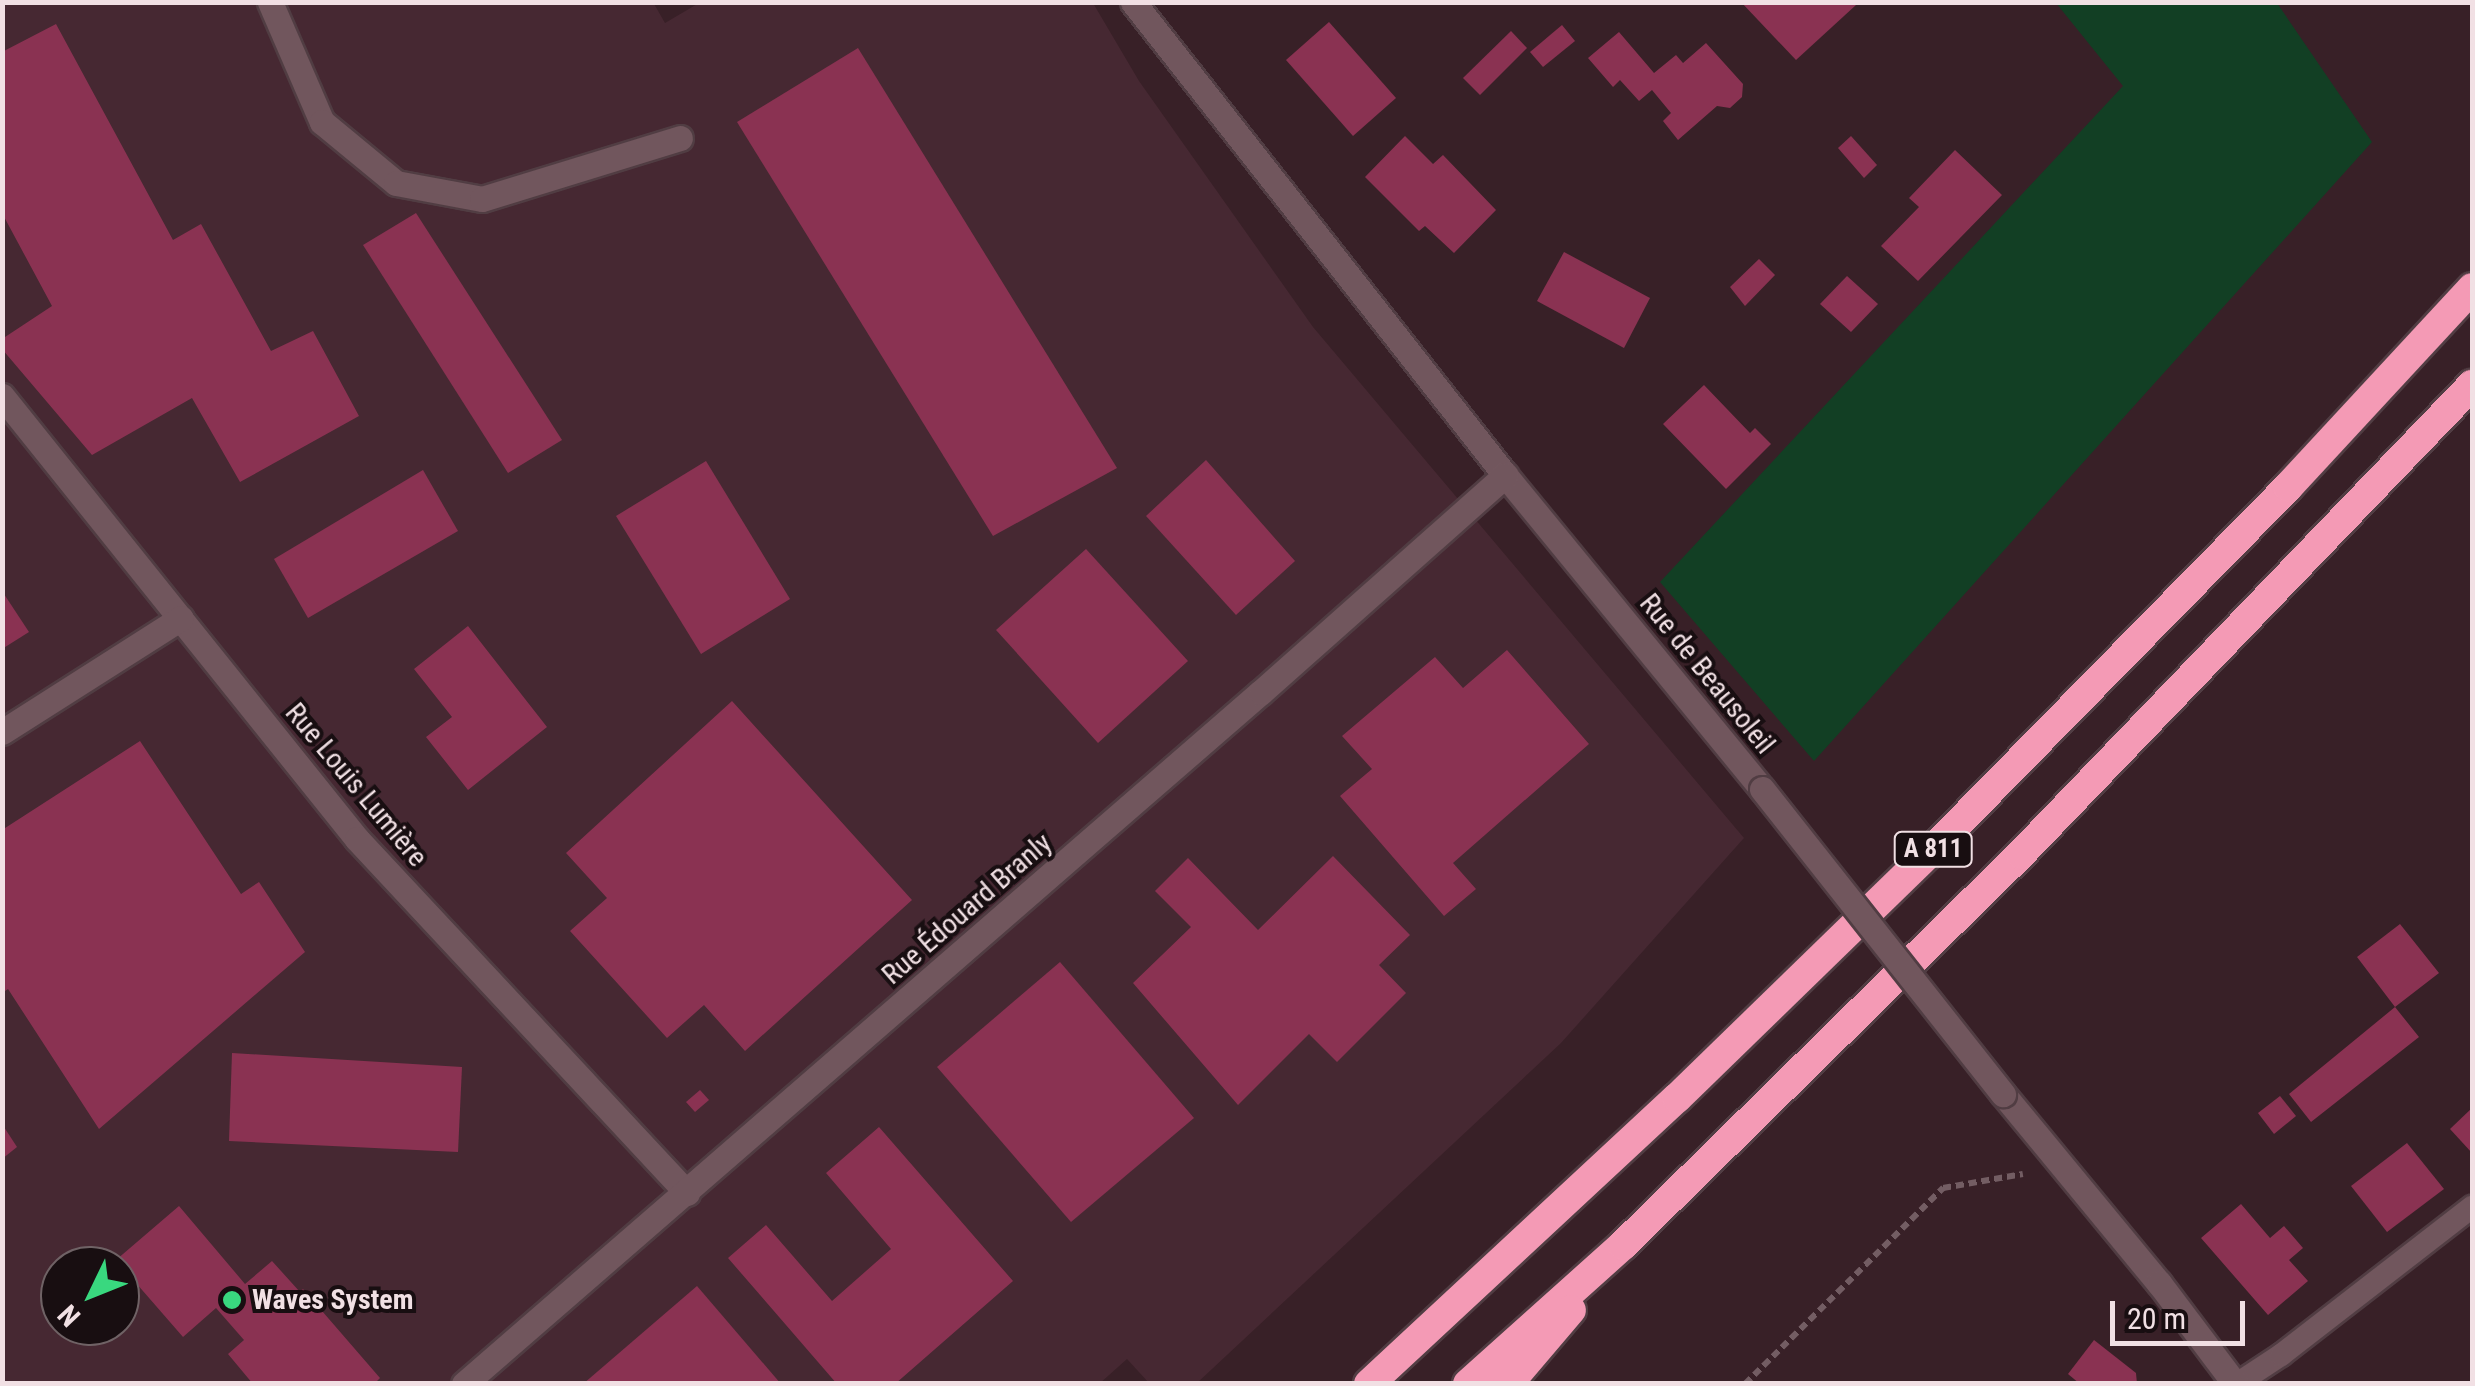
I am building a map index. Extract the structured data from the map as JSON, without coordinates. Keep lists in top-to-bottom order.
{
  "streets": {
    "highway": ["A 811"],
    "street": ["Rue de Beausoleil", "Rue Louis Lumière", "Rue Édouard Branly"]
  },
  "crossings": [
    ["Rue de Beausoleil", "Rue Édouard Branly"],
    ["Rue Louis Lumière", "Rue Édouard Branly"]
  ],
  "places": ["Waves System"],
  "scale_bar": "20 m",
  "north": "bottom left"
}
